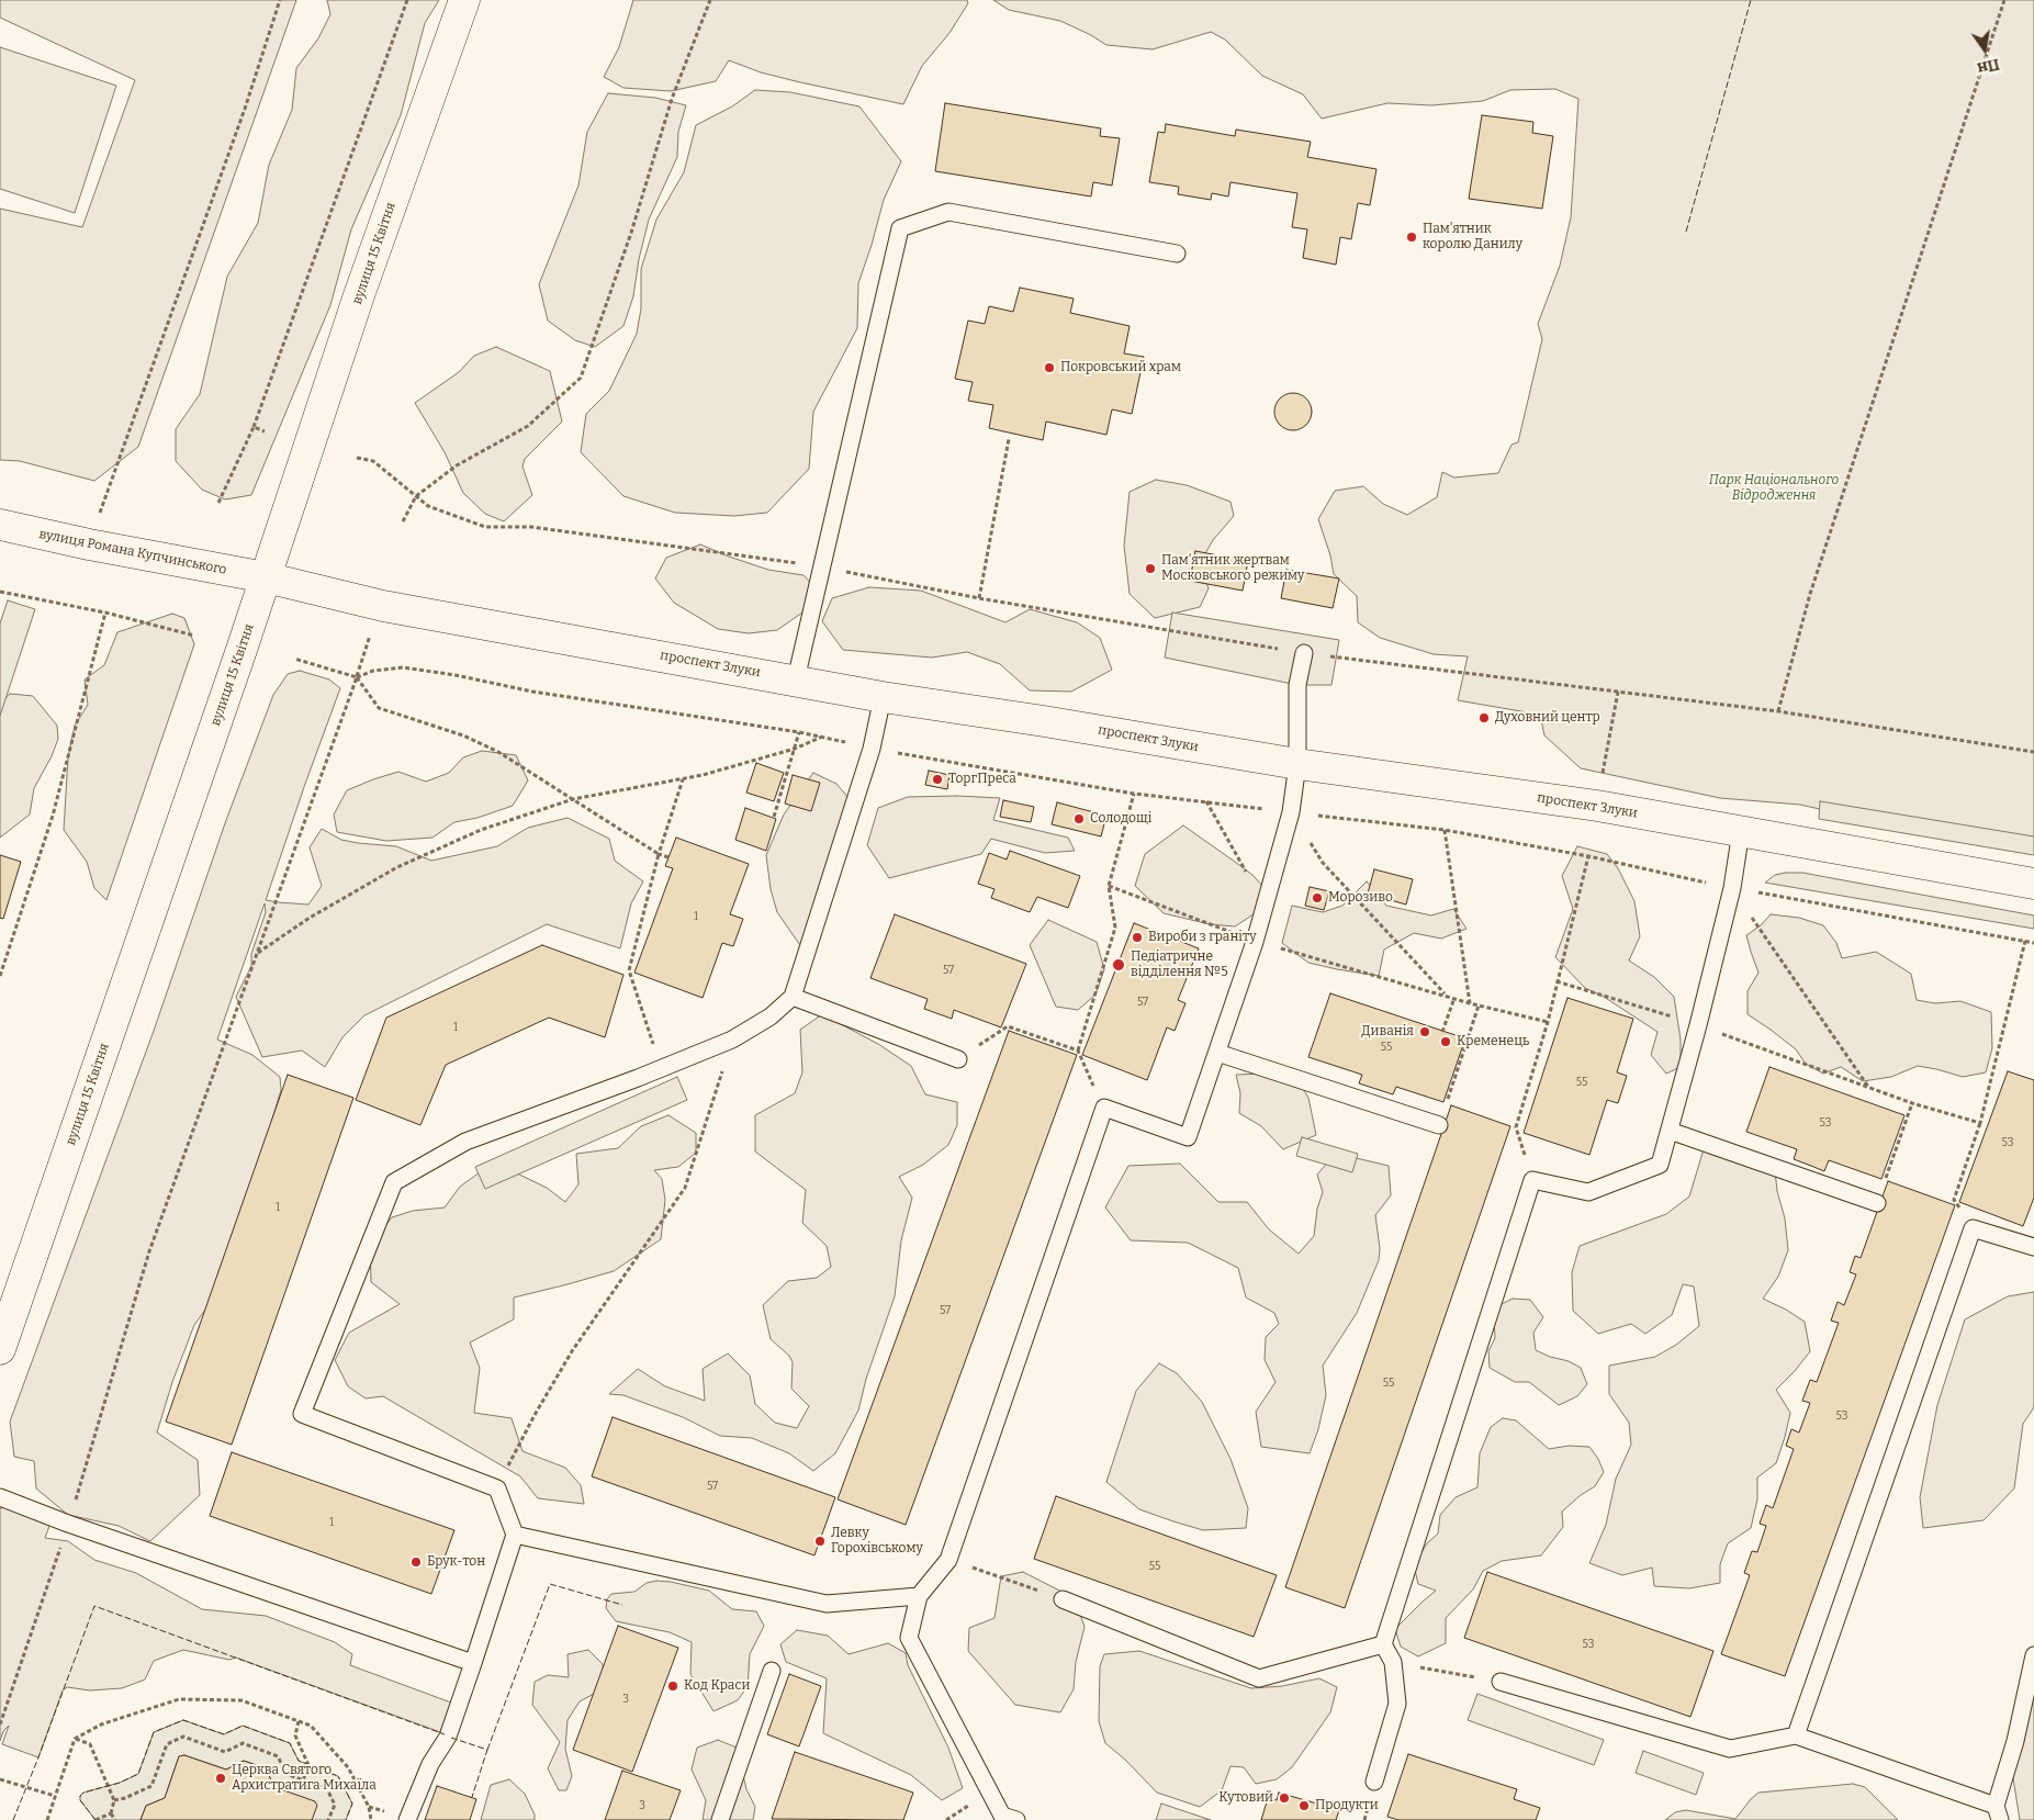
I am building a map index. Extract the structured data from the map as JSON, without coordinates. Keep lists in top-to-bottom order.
{
  "streets": {
    "main road": ["вулиця 15 Квітня", "вулиця Романа Купчинського", "проспект Злуки"]
  },
  "crossings": [
    ["вулиця 15 Квітня", "вулиця Романа Купчинського"],
    ["вулиця 15 Квітня", "проспект Злуки"],
    ["вулиця Романа Купчинського", "проспект Злуки"]
  ],
  "parks": ["Парк Національного Відродження"],
  "places": [
    "Пам'ятник королю Данилу",
    "Покровський храм",
    "Пам'ятник жертвам Московського режиму",
    "Духовний центр",
    "ТоргПреса",
    "Солодощі",
    "Морозиво",
    "Вироби з граніту",
    "Педіатричне відділення №5",
    "Диванія",
    "Кременець",
    "Левку Горохівському",
    "Брук-тон",
    "Код Краси",
    "Церква Святого Архистратига Михаїла",
    "Кутовий",
    "Продукти"
  ],
  "house_numbers": [
    "1",
    "57",
    "57",
    "1",
    "55",
    "55",
    "53",
    "53",
    "1",
    "57",
    "55",
    "53",
    "57",
    "1",
    "55",
    "53",
    "3",
    "3"
  ],
  "north": "bottom"
}
